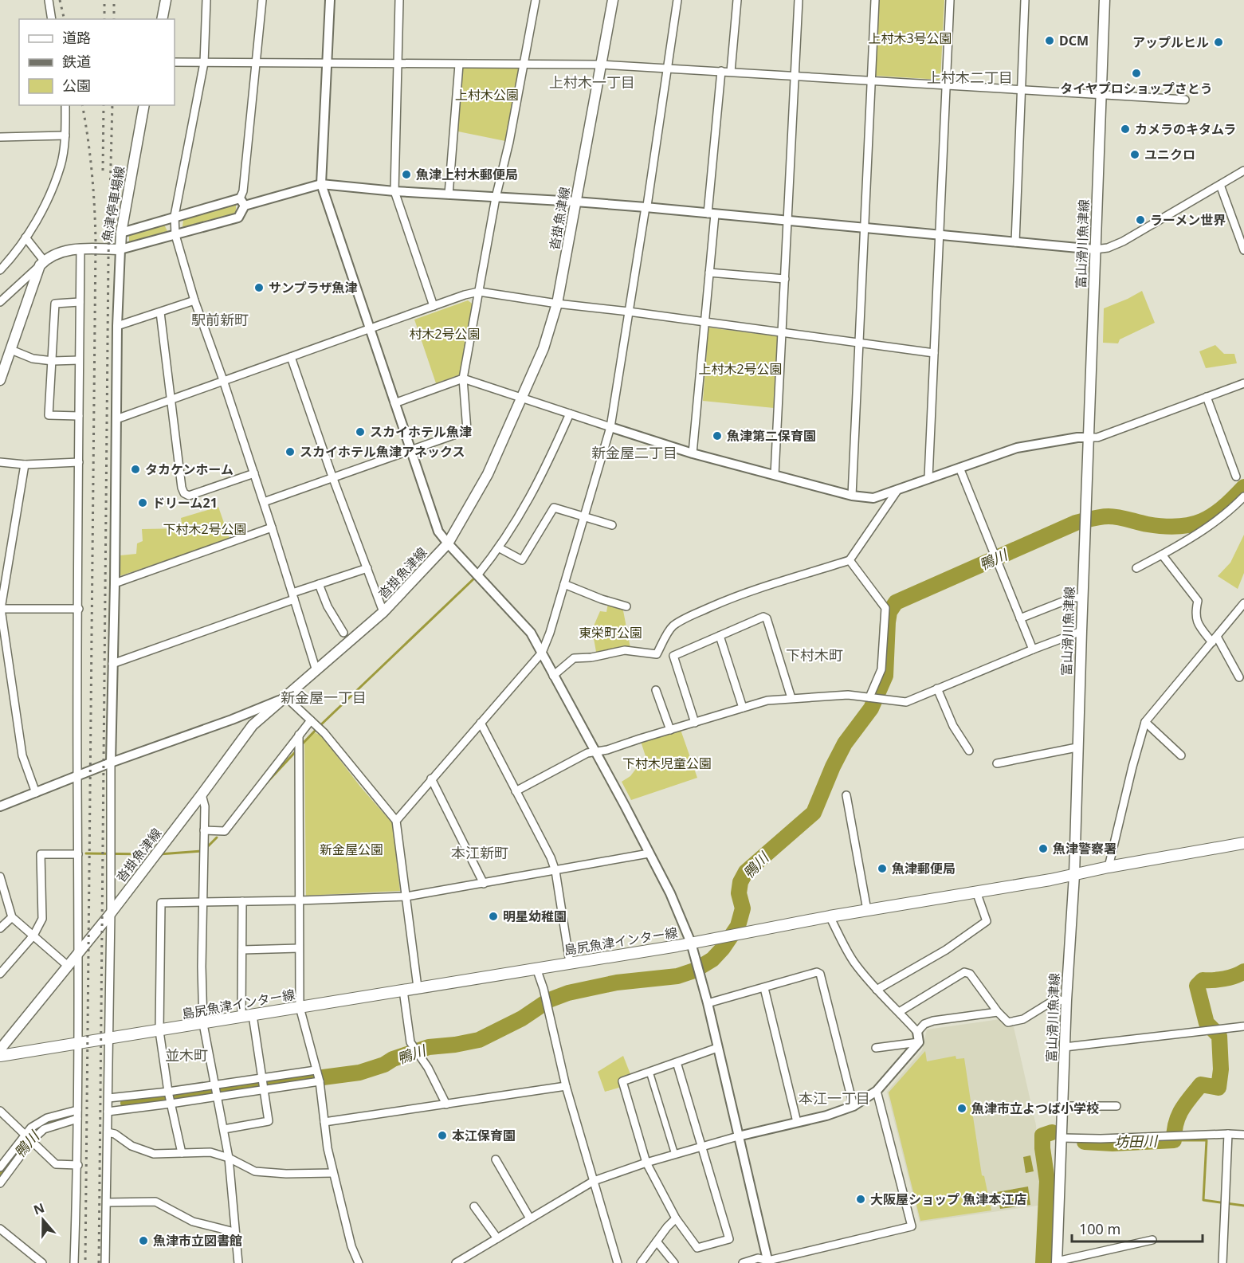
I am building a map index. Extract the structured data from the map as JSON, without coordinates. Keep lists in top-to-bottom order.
{
  "streets": {
    "main road": [
      "魚津停車場線",
      "沓掛魚津線",
      "富山滑川魚津線",
      "島尻魚津インター線"
    ]
  },
  "crossings": [
    ["富山滑川魚津線", "島尻魚津インター線"]
  ],
  "districts": [
    "上村木二丁目",
    "上村木一丁目",
    "駅前新町",
    "新金屋二丁目",
    "下村木町",
    "新金屋一丁目",
    "本江新町",
    "並木町",
    "本江一丁目"
  ],
  "water": ["鴨川", "坊田川"],
  "parks": [
    "上村木3号公園",
    "上村木公園",
    "村木2号公園",
    "上村木2号公園",
    "下村木2号公園",
    "東栄町公園",
    "下村木児童公園",
    "新金屋公園"
  ],
  "places": [
    "DCM",
    "アップルヒル",
    "タイヤプロショップさとう",
    "カメラのキタムラ",
    "ユニクロ",
    "魚津上村木郵便局",
    "ラーメン世界",
    "サンプラザ魚津",
    "スカイホテル魚津",
    "魚津第二保育園",
    "スカイホテル魚津アネックス",
    "タカケンホーム",
    "ドリーム21",
    "魚津警察署",
    "魚津郵便局",
    "明星幼稚園",
    "魚津市立よつば小学校",
    "本江保育園",
    "大阪屋ショップ 魚津本江店",
    "魚津市立図書館"
  ],
  "legend": ["道路", "鉄道", "公園"],
  "scale_bar": "100 m",
  "north": "top"
}
